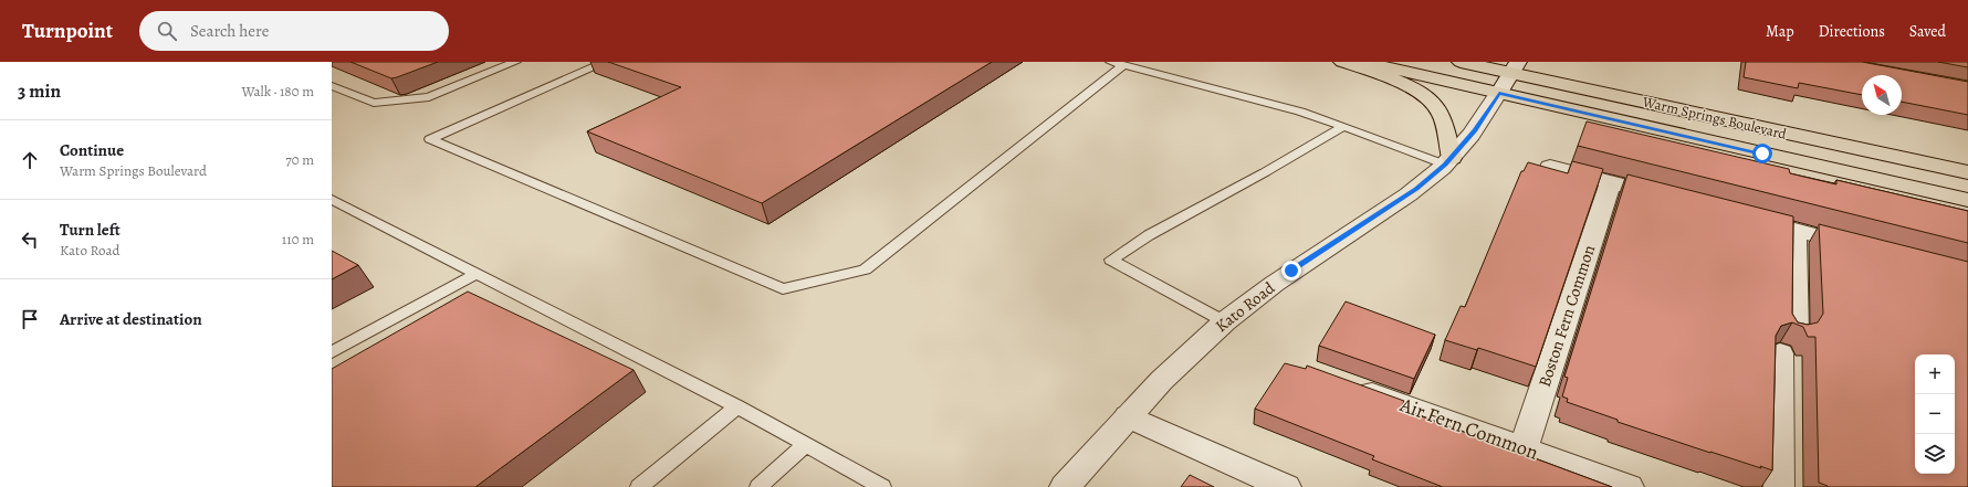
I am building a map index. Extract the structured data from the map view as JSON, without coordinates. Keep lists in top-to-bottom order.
{
  "streets": {
    "main road": ["Warm Springs Boulevard"],
    "street": ["Kato Road", "Boston Fern Common", "Air Fern Common"]
  },
  "crossings": [
    ["Warm Springs Boulevard", "Kato Road"],
    ["Boston Fern Common", "Air Fern Common"]
  ],
  "north": "top left",
  "page": {
    "header": "Turnpoint",
    "search": "Search here",
    "nav": ["Map", "Directions", "Saved"],
    "heading": ["3 min", "Walk · 180 m"],
    "list": [
      ["Continue", "Warm Springs Boulevard", "70 m"],
      ["Turn left", "Kato Road", "110 m"],
      "Arrive at destination"
    ],
    "map_buttons": ["+", "−"]
  }
}
